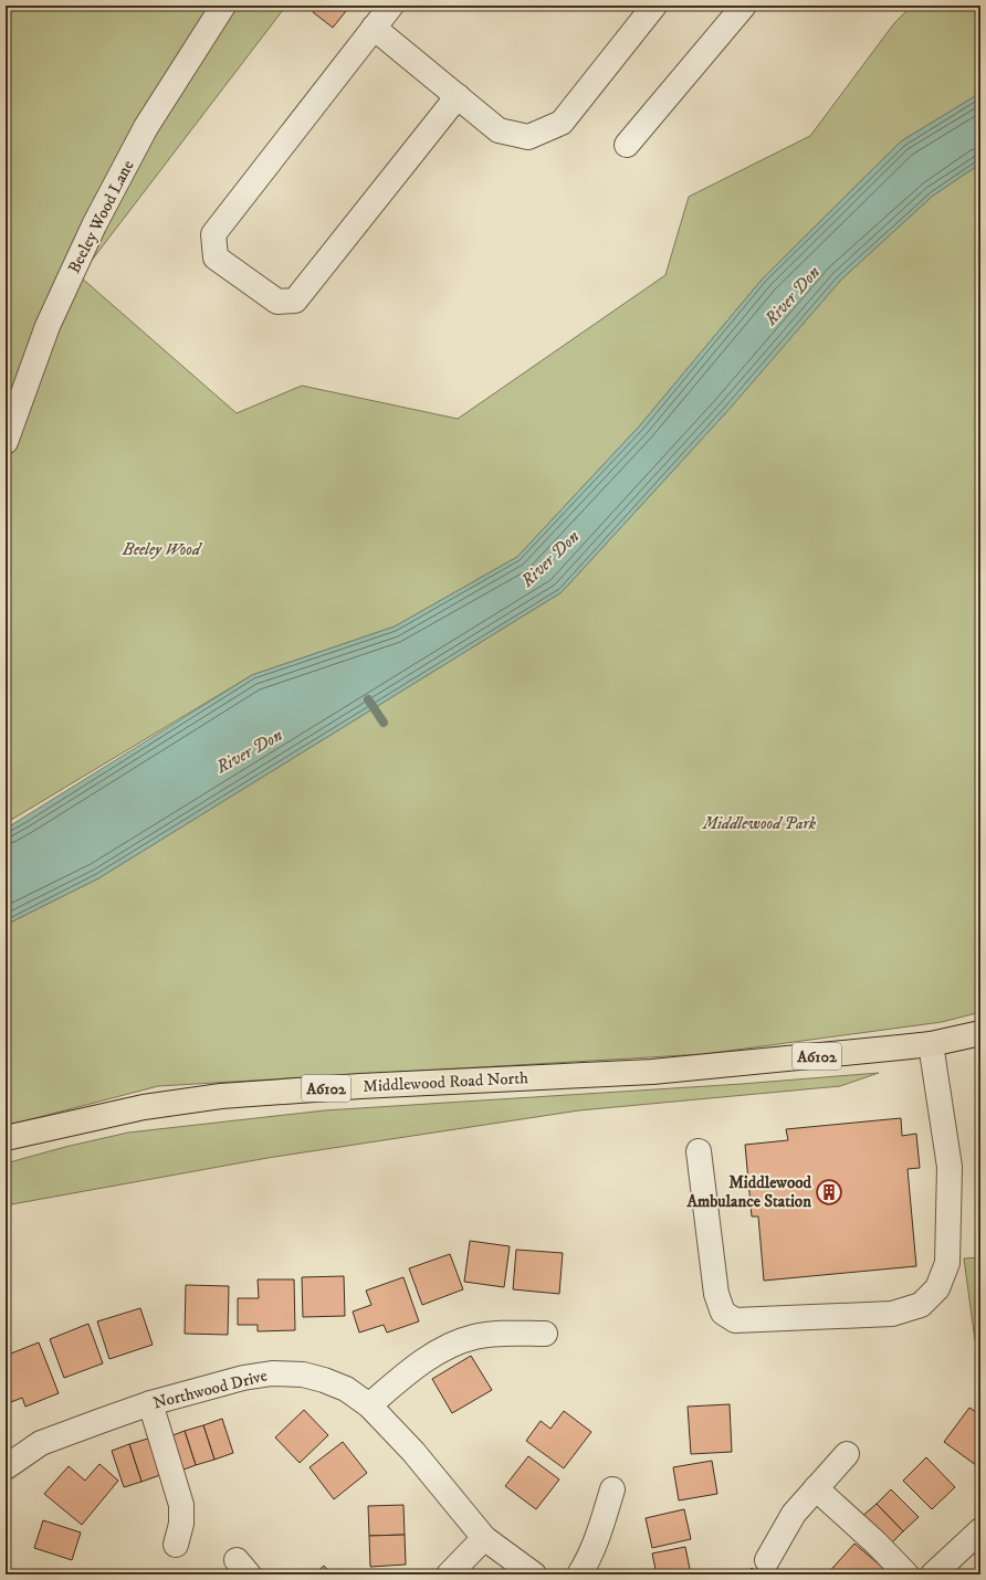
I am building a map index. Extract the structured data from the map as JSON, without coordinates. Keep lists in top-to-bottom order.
{
  "streets": {
    "main road": ["A6102", "Middlewood Road North"],
    "street": ["Beeley Wood Lane", "Northwood Drive"]
  },
  "crossings": [
    ["A6102", "Middlewood Road North"]
  ],
  "water": ["River Don"],
  "parks": ["Beeley Wood", "Middlewood Park"],
  "places": {
    "building": ["Middlewood Ambulance Station"]
  }
}
